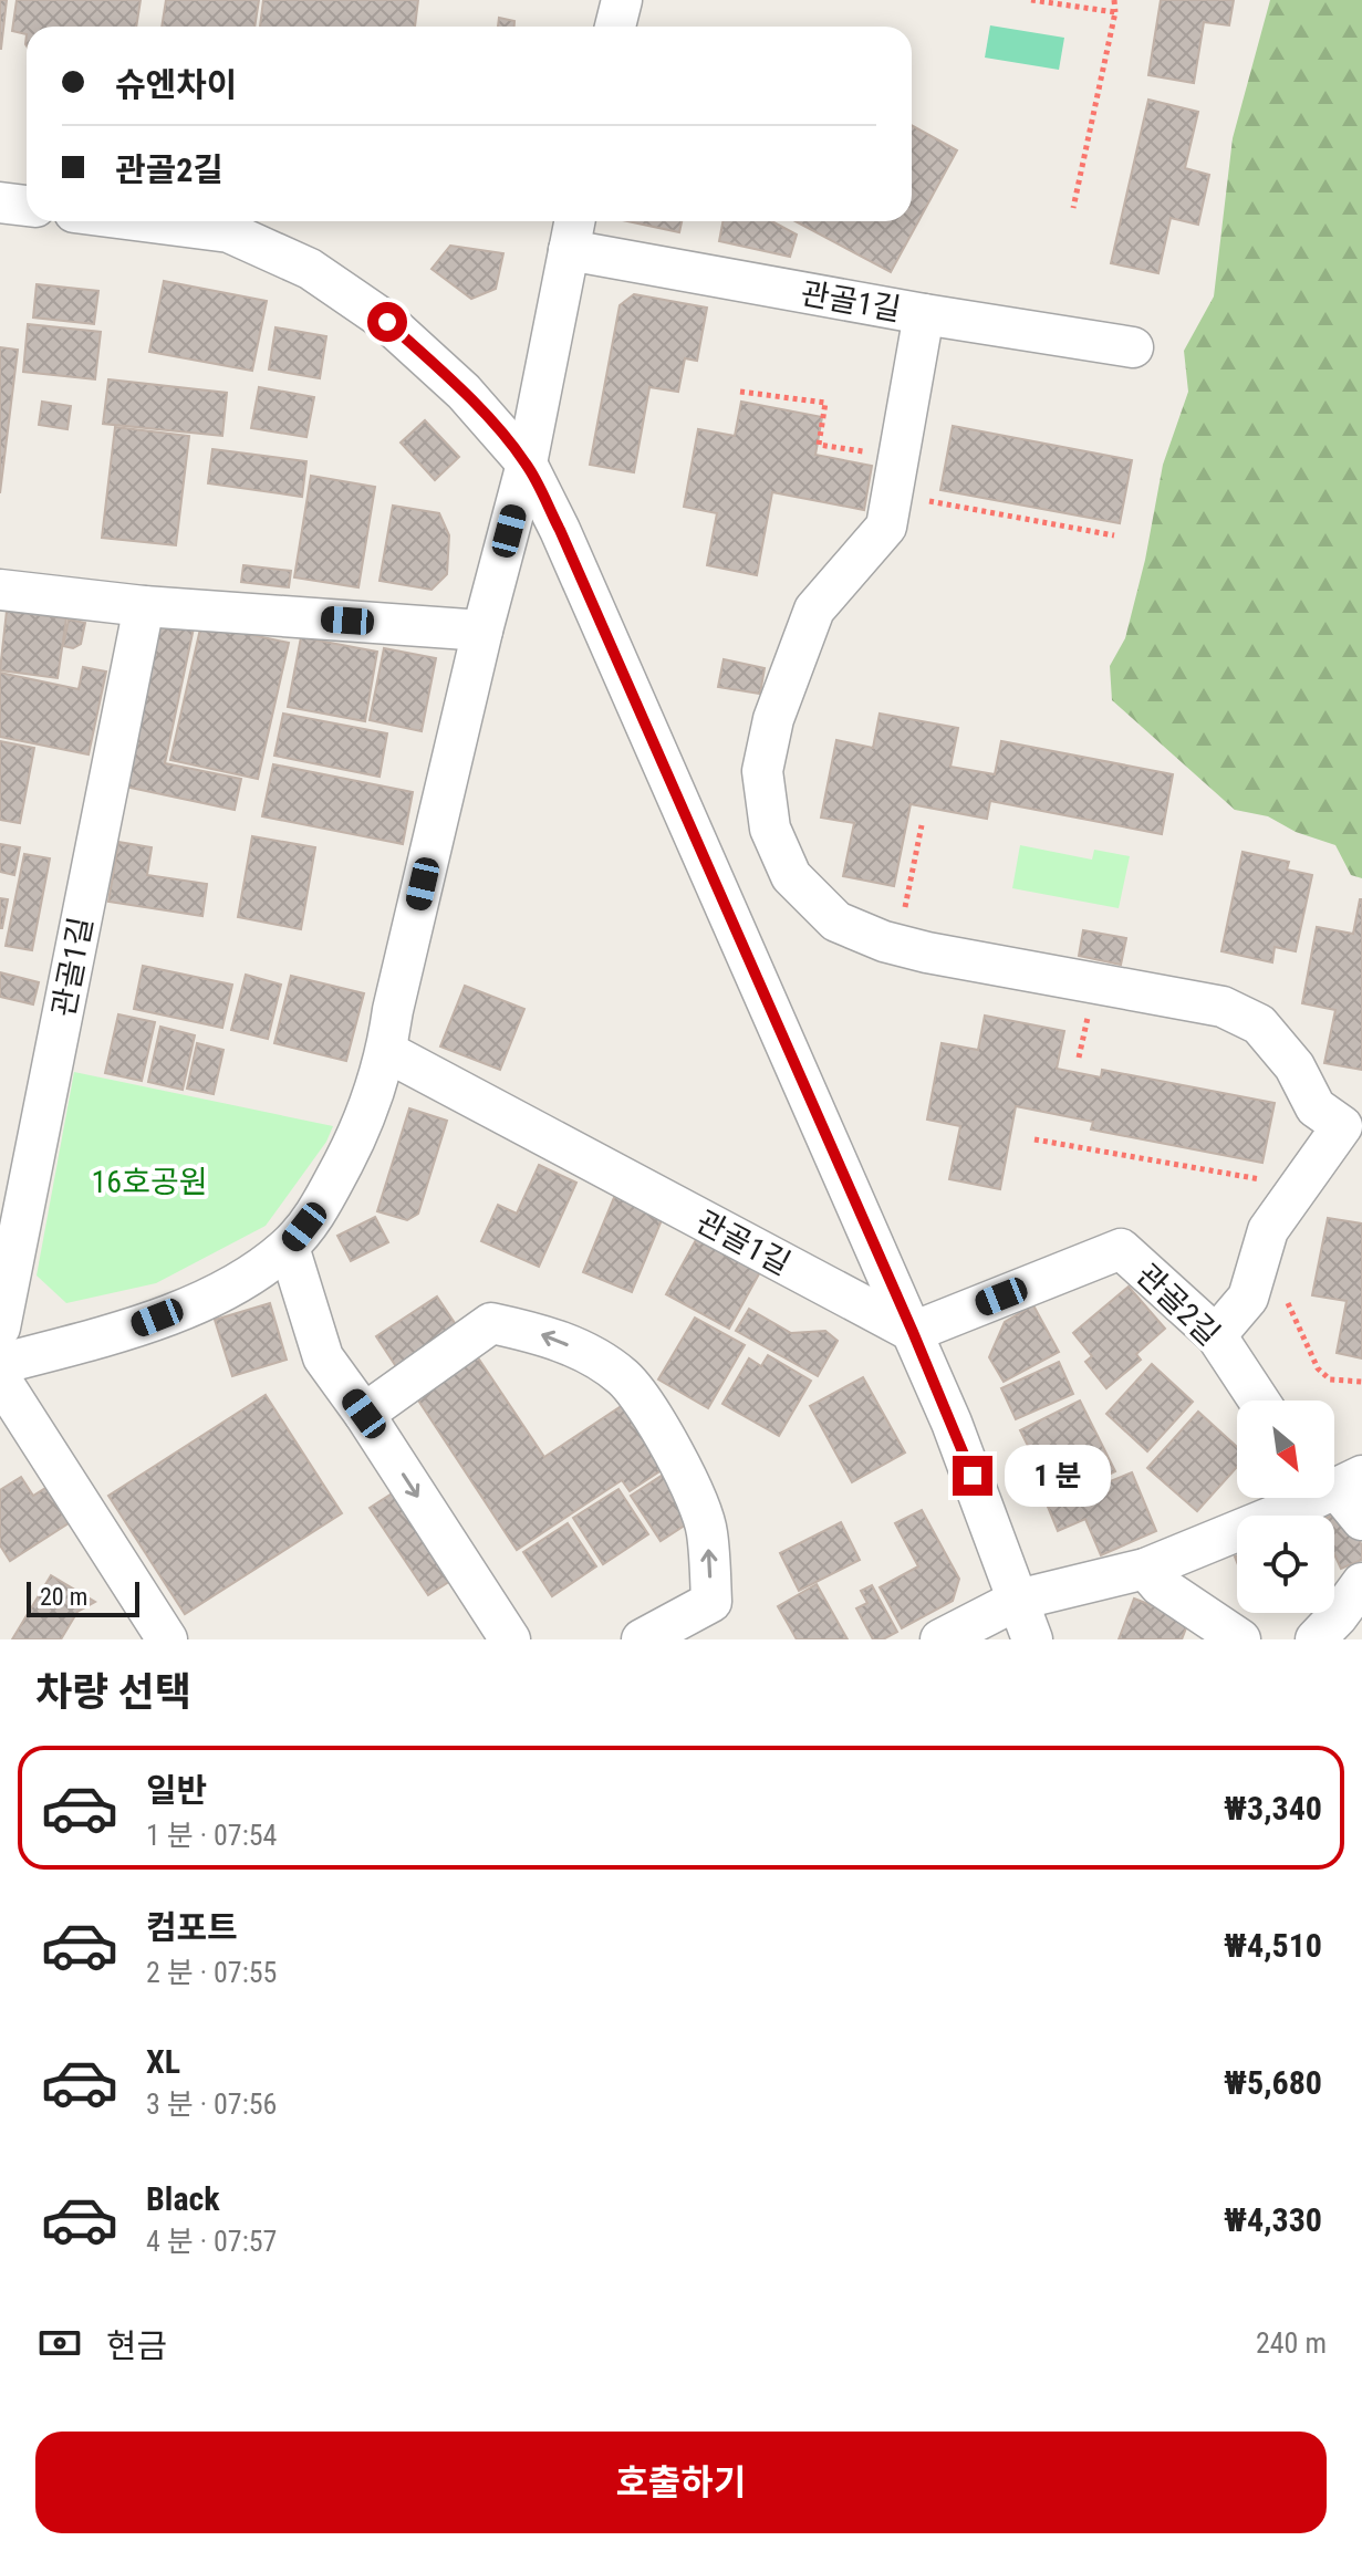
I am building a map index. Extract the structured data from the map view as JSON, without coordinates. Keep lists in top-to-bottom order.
{
  "streets": {
    "street": ["관골1길", "관골2길"]
  },
  "crossings": [
    ["관골1길", "관골2길"]
  ],
  "parks": ["16호공원"],
  "scale_bar": "20 m",
  "north": "bottom right",
  "page": {
    "banner": ["슈엔차이", "관골2길"],
    "bubble": "1 분",
    "scale": "20 m",
    "heading": "차량 선택",
    "list": [
      {
        "name": "일반",
        "note": "1 분 · 07:54",
        "value": "₩3,340"
      },
      {
        "name": "컴포트",
        "note": "2 분 · 07:55",
        "value": "₩4,510"
      },
      {
        "name": "XL",
        "note": "3 분 · 07:56",
        "value": "₩5,680"
      },
      {
        "name": "Black",
        "note": "4 분 · 07:57",
        "value": "₩4,330"
      }
    ],
    "pay": ["현금", "240 m"],
    "buttons": "호출하기"
  }
}
